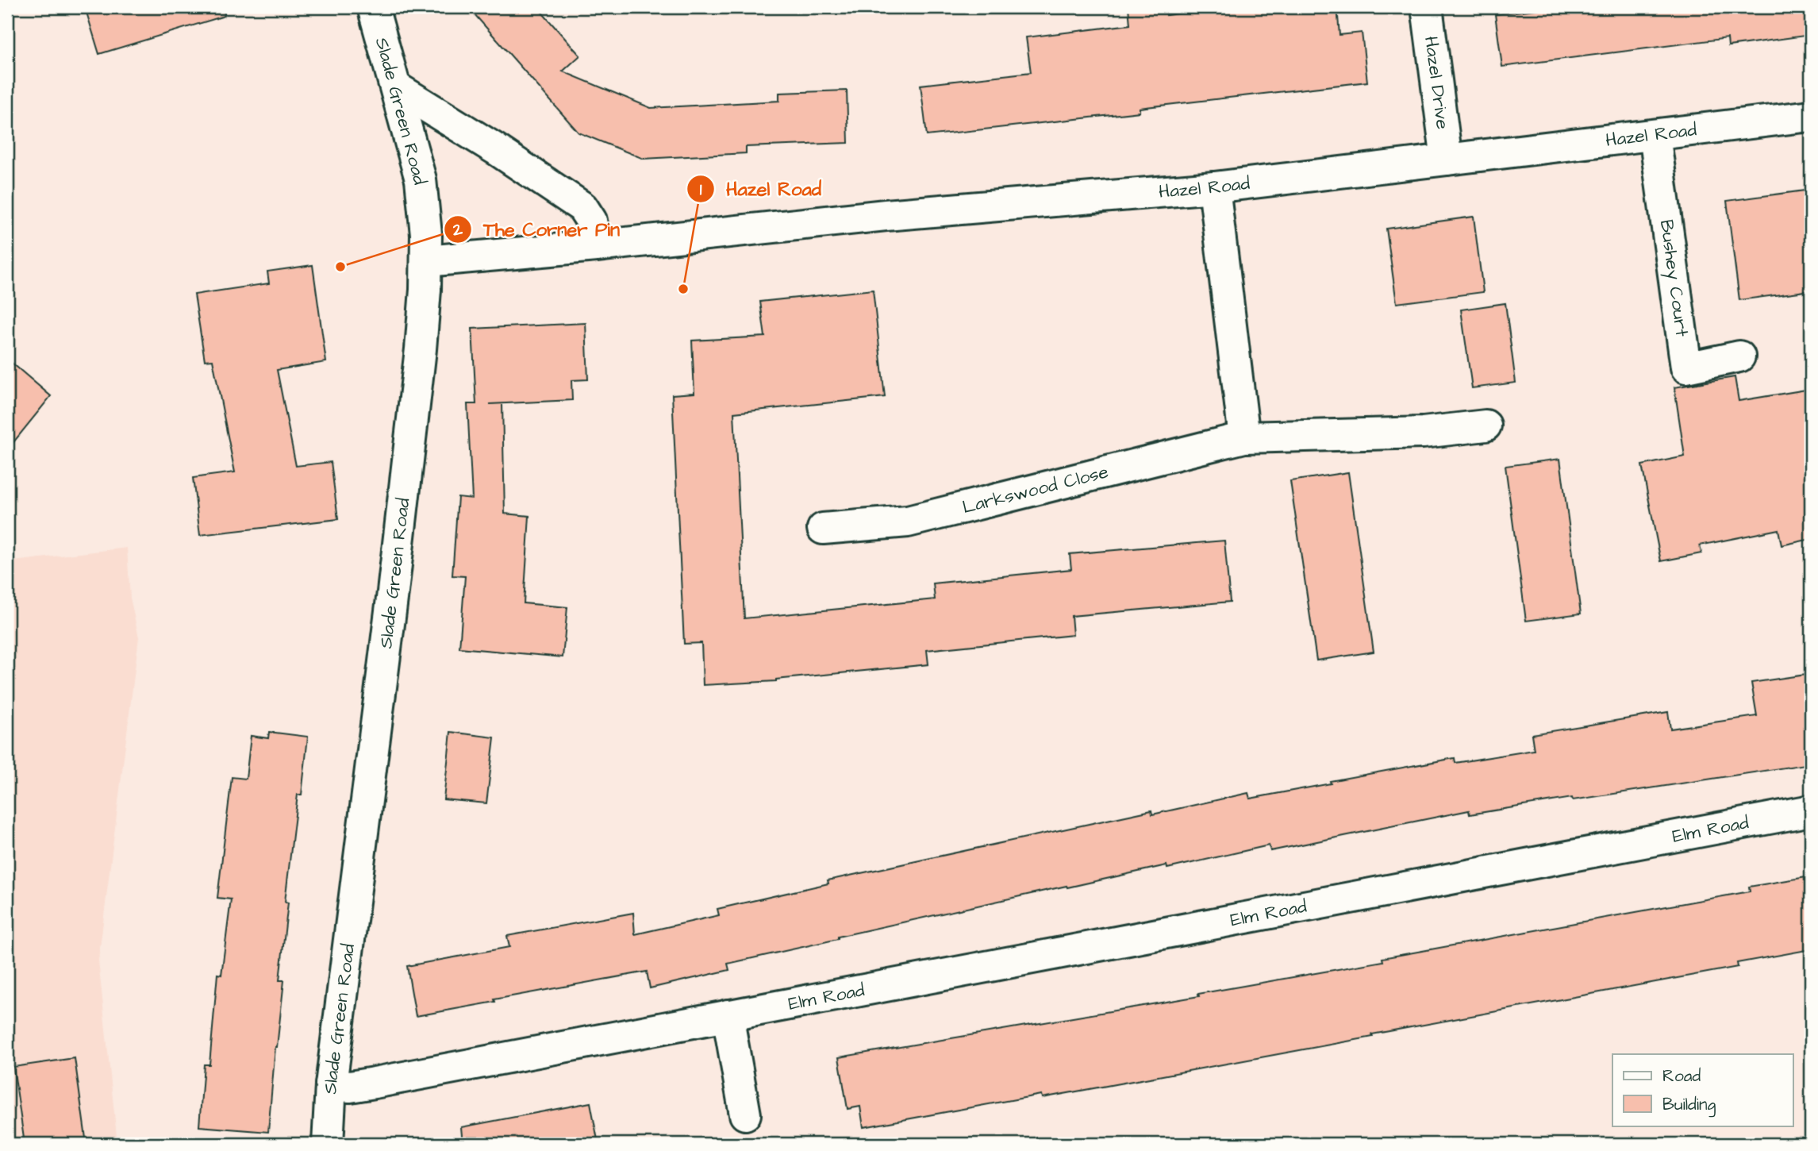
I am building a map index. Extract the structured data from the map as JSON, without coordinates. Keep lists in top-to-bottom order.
{
  "streets": {
    "street": [
      "Hazel Drive",
      "Slade Green Road",
      "Hazel Road",
      "Bushey Court",
      "Larkswood Close",
      "Elm Road"
    ]
  },
  "crossings": [
    ["Hazel Drive", "Hazel Road"],
    ["Slade Green Road", "Hazel Road"],
    ["Slade Green Road", "Elm Road"],
    ["Hazel Road", "Bushey Court"]
  ],
  "places": ["The Corner Pin", "Hazel Road"],
  "legend": ["Road", "Building"]
}
